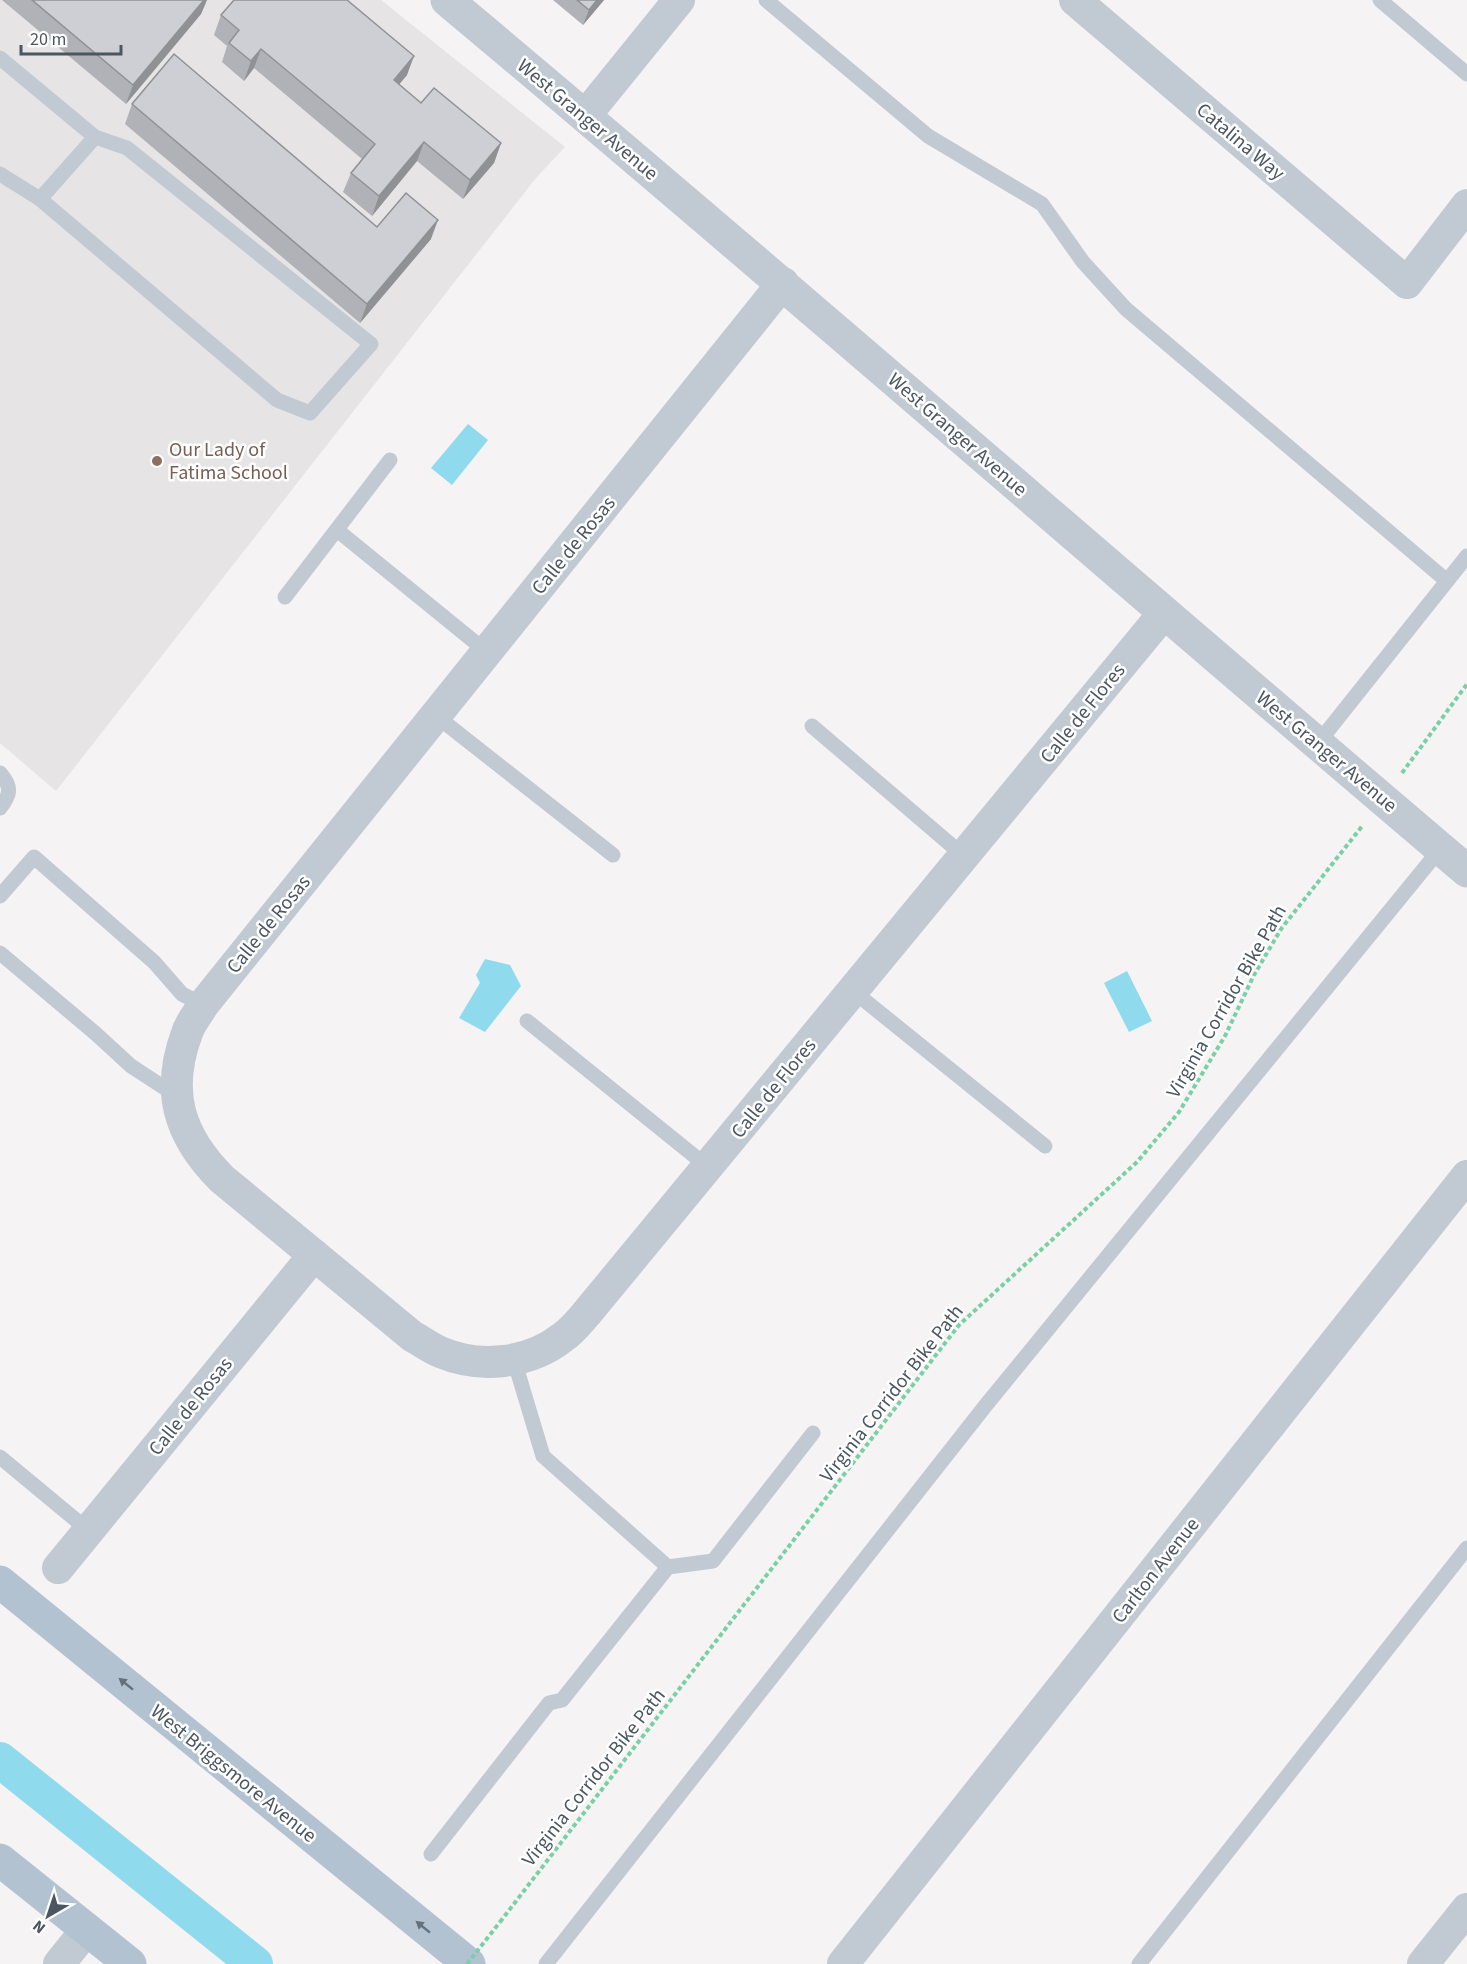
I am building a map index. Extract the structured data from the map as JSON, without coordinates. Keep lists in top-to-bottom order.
{
  "streets": {
    "main road": ["West Briggsmore Avenue"],
    "street": [
      "West Granger Avenue",
      "Catalina Way",
      "Calle de Rosas",
      "Calle de Flores",
      "Carlton Avenue"
    ],
    "path": ["Virginia Corridor Bike Path"]
  },
  "crossings": [
    ["West Granger Avenue", "Calle de Rosas"],
    ["West Granger Avenue", "Calle de Flores"],
    ["Calle de Rosas", "Calle de Flores"],
    ["Virginia Corridor Bike Path", "West Briggsmore Avenue"]
  ],
  "one_way": ["West Briggsmore Avenue"],
  "places": ["Our Lady of Fatima School"],
  "scale_bar": "20 m",
  "north": "bottom left"
}
